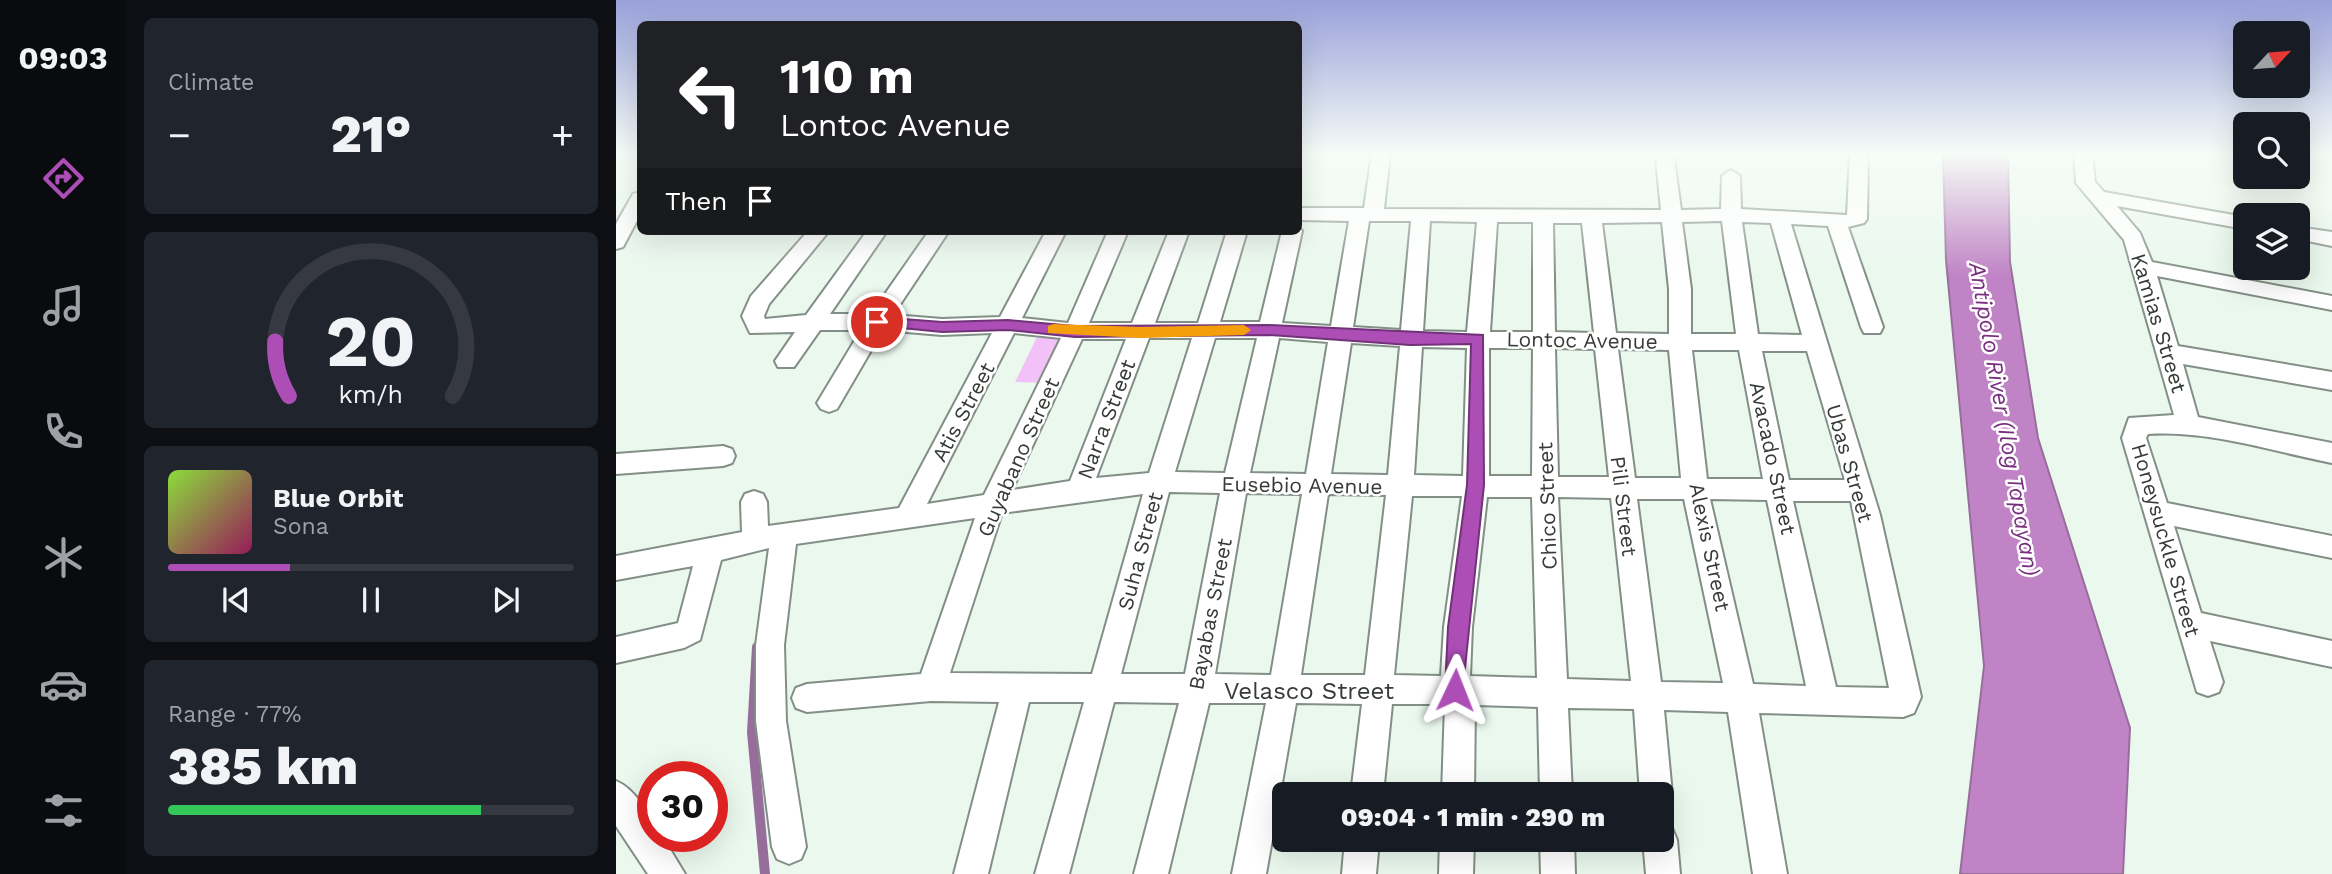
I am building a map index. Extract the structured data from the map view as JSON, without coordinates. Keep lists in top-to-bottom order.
{
  "streets": {
    "street": [
      "Kamias Street",
      "Lontoc Avenue",
      "Atis Street",
      "Narra Street",
      "Guyabano Street",
      "Avacado Street",
      "Ubas Street",
      "Eusebio Avenue",
      "Chico Street",
      "Pili Street",
      "Honeysuckle Street",
      "Alexis Street",
      "Suha Street",
      "Bayabas Street",
      "Velasco Street"
    ]
  },
  "crossings": [
    ["Kamias Street", "Honeysuckle Street"],
    ["Lontoc Avenue", "Atis Street"],
    ["Lontoc Avenue", "Narra Street"],
    ["Lontoc Avenue", "Guyabano Street"],
    ["Lontoc Avenue", "Avacado Street"],
    ["Lontoc Avenue", "Ubas Street"],
    ["Lontoc Avenue", "Chico Street"],
    ["Lontoc Avenue", "Pili Street"],
    ["Lontoc Avenue", "Alexis Street"],
    ["Lontoc Avenue", "Suha Street"],
    ["Lontoc Avenue", "Bayabas Street"],
    ["Atis Street", "Eusebio Avenue"],
    ["Narra Street", "Eusebio Avenue"],
    ["Guyabano Street", "Eusebio Avenue"],
    ["Guyabano Street", "Velasco Street"],
    ["Avacado Street", "Eusebio Avenue"],
    ["Avacado Street", "Velasco Street"],
    ["Ubas Street", "Eusebio Avenue"],
    ["Ubas Street", "Velasco Street"],
    ["Eusebio Avenue", "Chico Street"],
    ["Eusebio Avenue", "Pili Street"],
    ["Eusebio Avenue", "Alexis Street"],
    ["Eusebio Avenue", "Suha Street"],
    ["Eusebio Avenue", "Bayabas Street"],
    ["Chico Street", "Velasco Street"],
    ["Pili Street", "Velasco Street"],
    ["Alexis Street", "Velasco Street"],
    ["Suha Street", "Velasco Street"],
    ["Bayabas Street", "Velasco Street"]
  ],
  "water": ["Antipolo River (Ilog Tapayan)"],
  "north": "top right",
  "page": {
    "tabs": "09:03",
    "tile": [
      "Climate",
      ["Range · 77%", "385 km"]
    ],
    "turn": ["110 m", "Lontoc Avenue"],
    "heat": ["−", "21°", "+"],
    "then": "Then",
    "song": ["Blue Orbit", "Sona"],
    "limit": "30",
    "trip": "09:04 · 1 min · 290 m",
    "gauge": ["20", "km/h"]
  }
}
